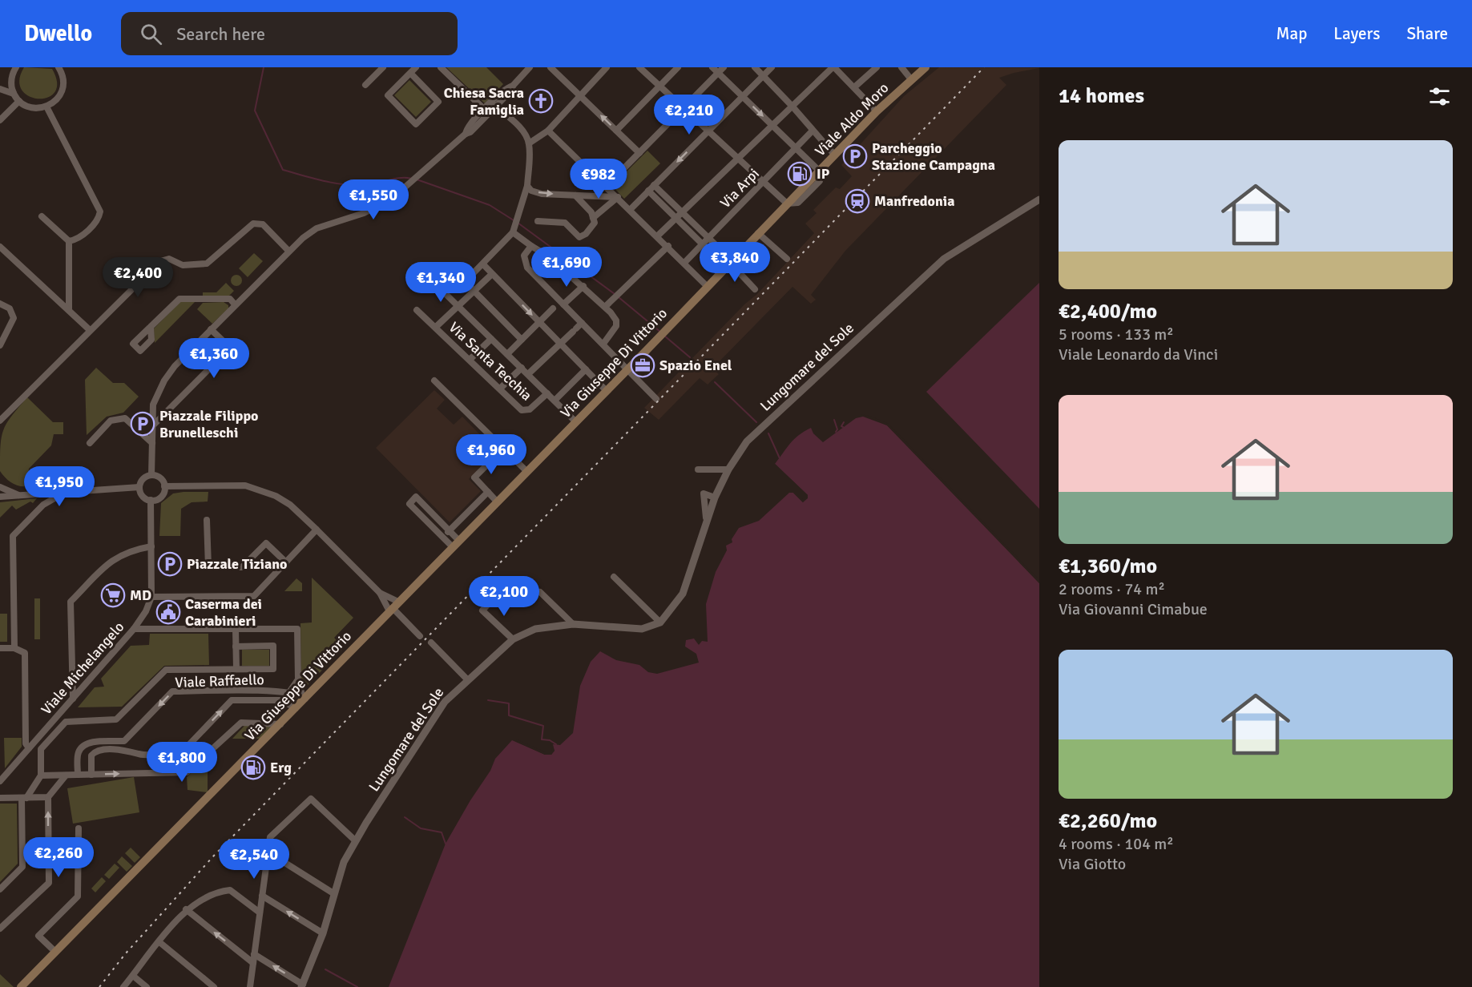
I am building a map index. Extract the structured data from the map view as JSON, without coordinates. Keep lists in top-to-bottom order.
{
  "streets": {
    "main road": ["Viale Aldo Moro", "Via Giuseppe Di Vittorio"],
    "street": [
      "Via Arpi",
      "Via Santa Tecchia",
      "Lungomare del Sole",
      "Viale Michelangelo",
      "Viale Raffaello"
    ]
  },
  "crossings": [
    ["Viale Aldo Moro", "Via Giuseppe Di Vittorio"],
    ["Via Giuseppe Di Vittorio", "Viale Raffaello"]
  ],
  "places": {
    "church": ["Chiesa Sacra Famiglia"],
    "parking": ["Parcheggio Stazione Campagna", "Piazzale Filippo Brunelleschi", "Piazzale Tiziano"],
    "fuel station": ["IP", "Erg"],
    "station": ["Manfredonia"],
    "office": ["Spazio Enel"],
    "supermarket": ["MD"],
    "public building": ["Caserma dei Carabinieri"]
  },
  "page": {
    "header": "Dwello",
    "search": "Search here",
    "nav": ["Map", "Layers", "Share"],
    "heading": "14 homes",
    "price": [
      "€2,210",
      "€982",
      "€1,550",
      "€3,840",
      "€1,690",
      "€2,400",
      "€1,340",
      "€1,360",
      "€1,960",
      "€1,950",
      "€2,100",
      "€1,800",
      "€2,260",
      "€2,540"
    ],
    "list": [
      {
        "name": "€2,400/mo",
        "note": "5 rooms · 133 m² · Viale Leonardo da Vinci"
      },
      {
        "name": "€1,360/mo",
        "note": "2 rooms · 74 m² · Via Giovanni Cimabue"
      },
      {
        "name": "€2,260/mo",
        "note": "4 rooms · 104 m² · Via Giotto"
      }
    ]
  }
}
